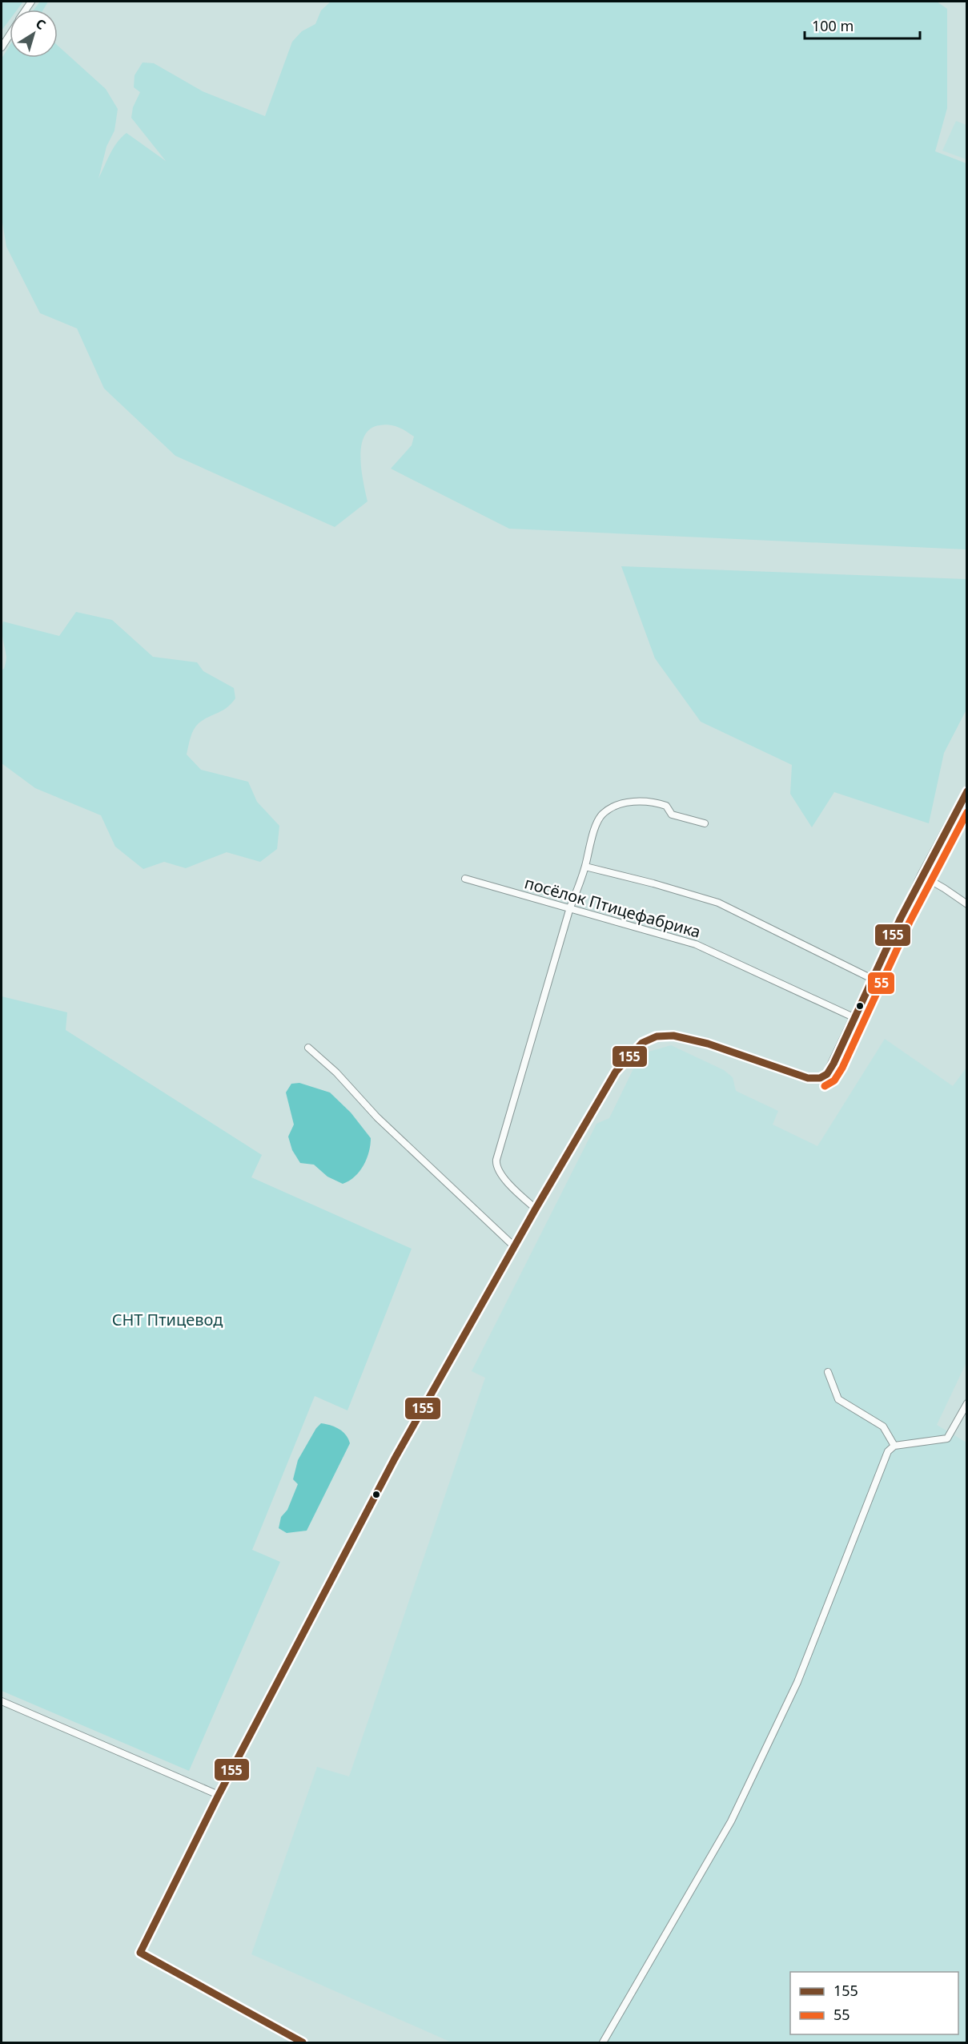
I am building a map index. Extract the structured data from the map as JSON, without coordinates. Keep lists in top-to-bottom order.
{
  "streets": {
    "street": ["посёлок Птицефабрика"]
  },
  "parks": ["СНТ Птицевод"],
  "lines": ["transit line 155", "transit line 55"],
  "legend": ["155", "55"],
  "scale_bar": "100 m",
  "north": "top right"
}
